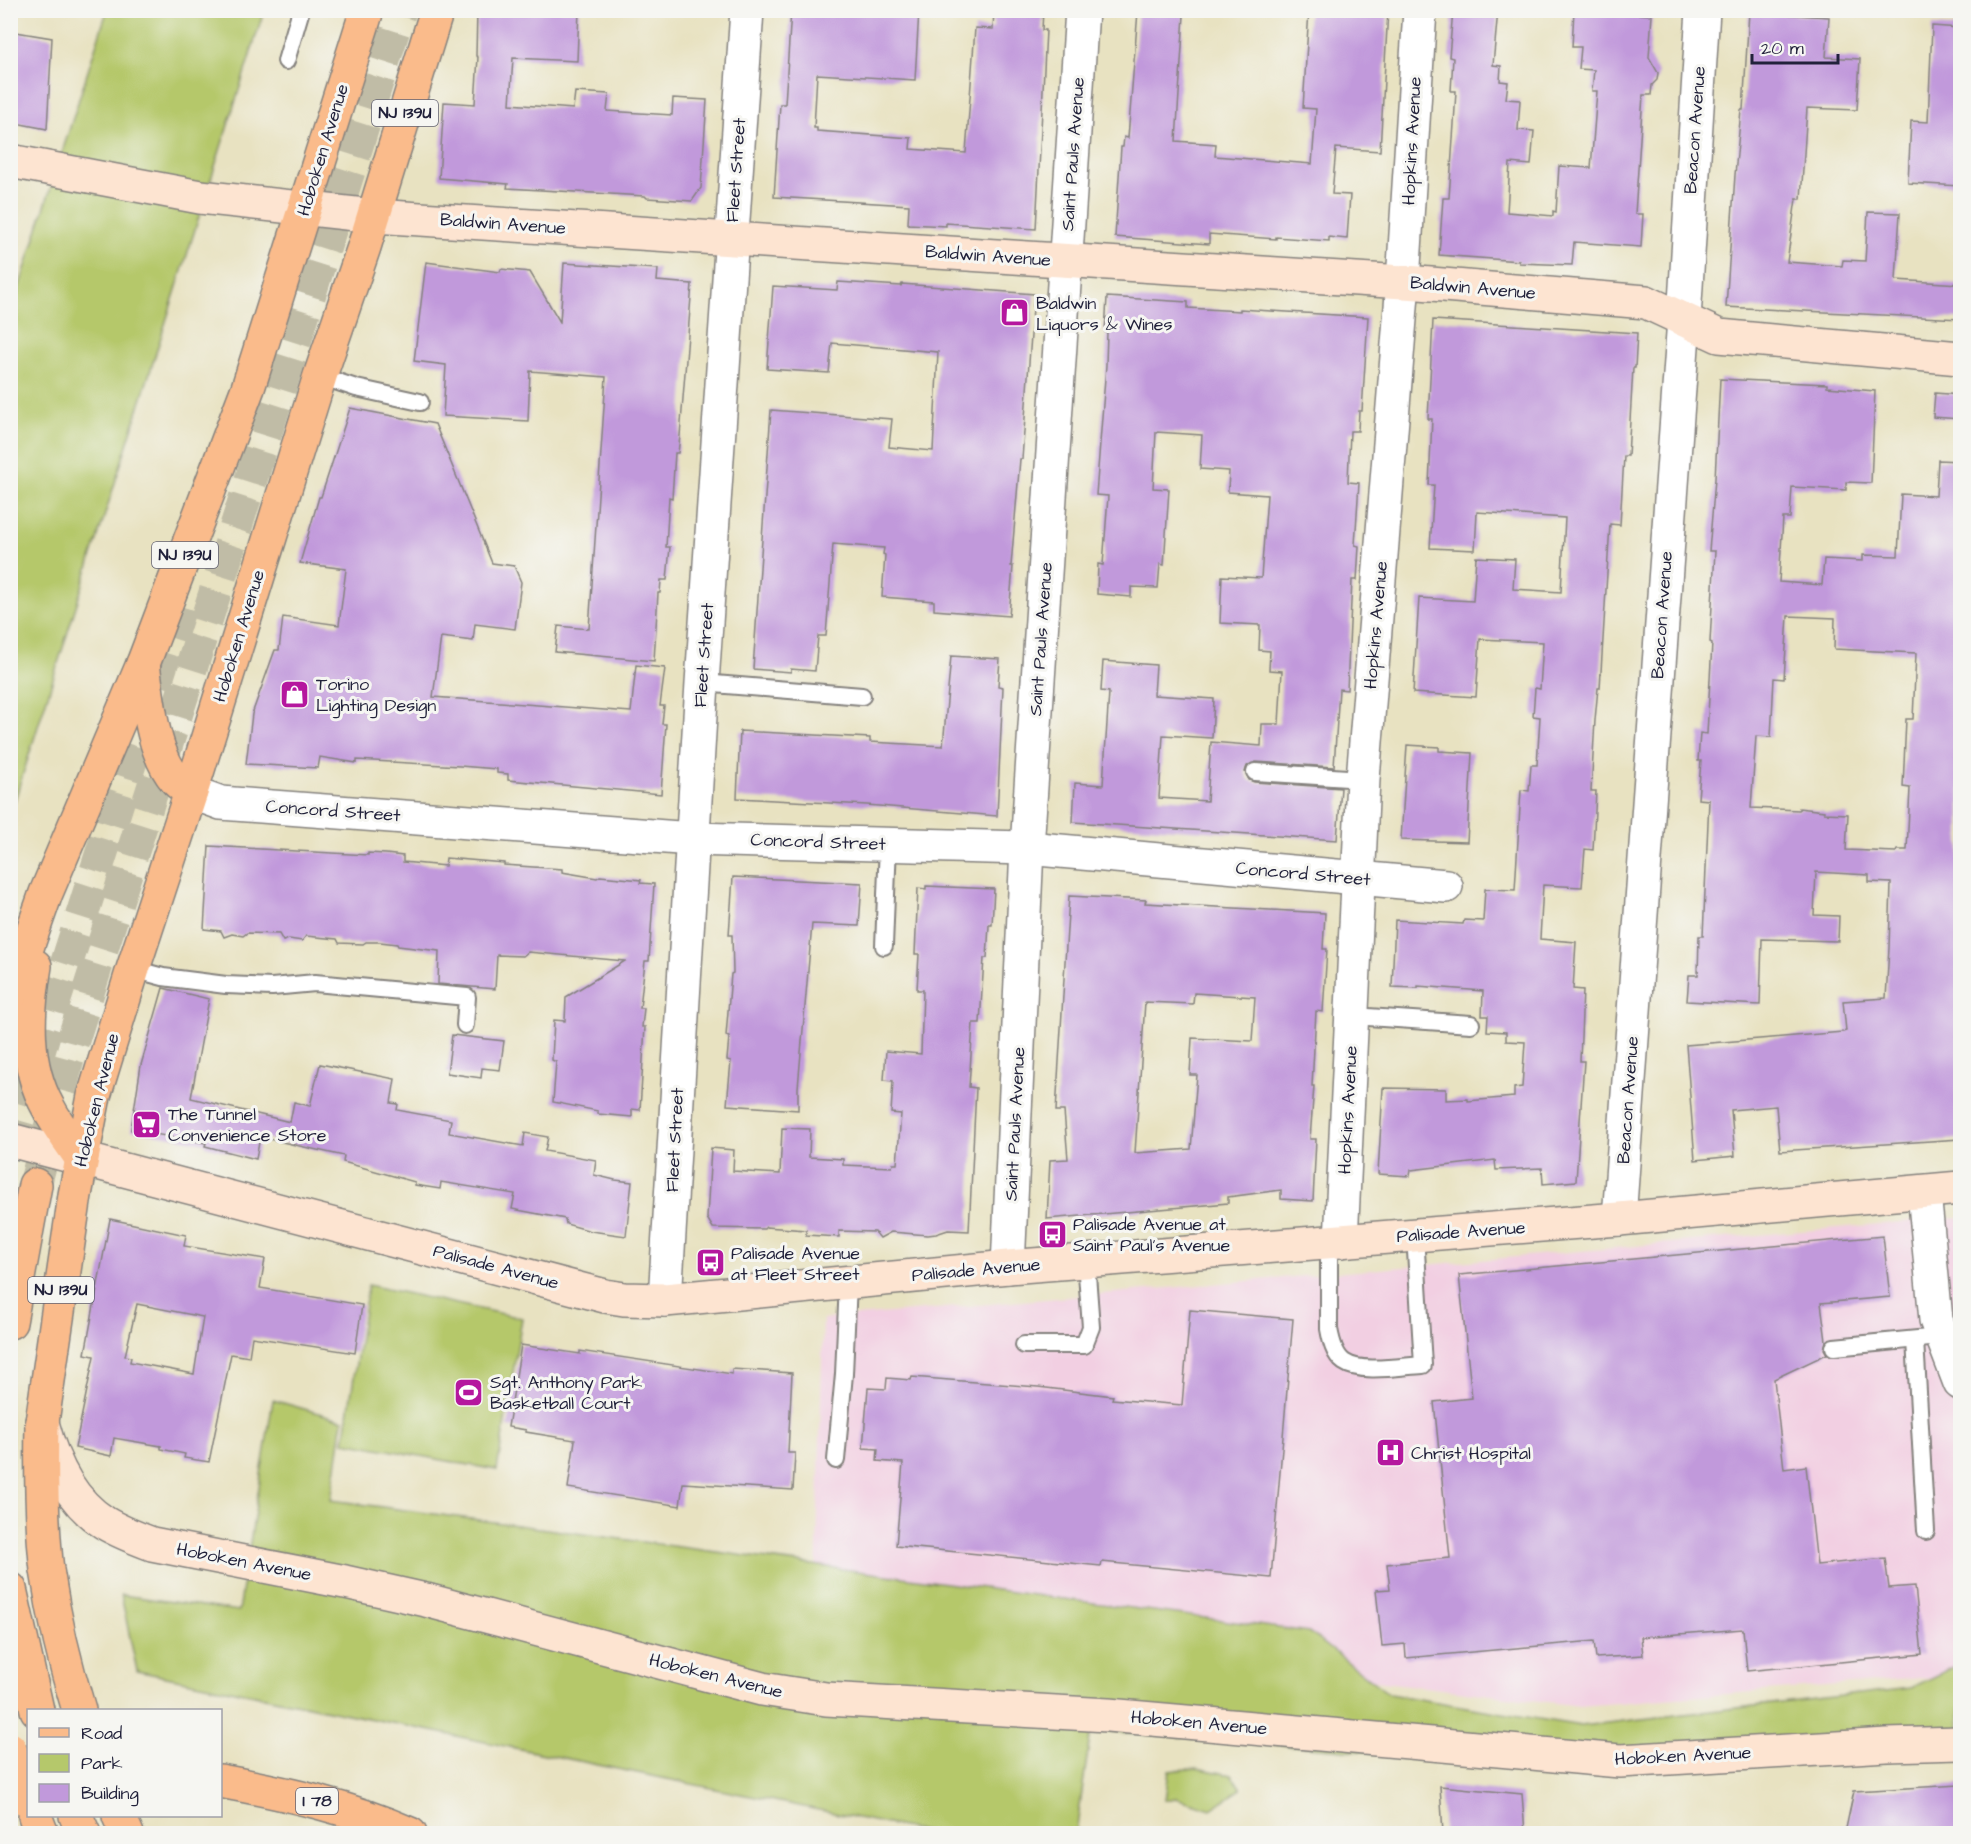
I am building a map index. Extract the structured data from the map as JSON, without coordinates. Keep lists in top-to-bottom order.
{
  "streets": {
    "main road": ["NJ 139U", "Hoboken Avenue", "I 78"],
    "street": [
      "Beacon Avenue",
      "Hopkins Avenue",
      "Saint Pauls Avenue",
      "Fleet Street",
      "Baldwin Avenue",
      "Concord Street",
      "Palisade Avenue"
    ]
  },
  "crossings": [
    ["NJ 139U", "Hoboken Avenue"],
    ["Beacon Avenue", "Baldwin Avenue"],
    ["Beacon Avenue", "Palisade Avenue"],
    ["Hopkins Avenue", "Baldwin Avenue"],
    ["Hopkins Avenue", "Concord Street"],
    ["Hopkins Avenue", "Palisade Avenue"],
    ["Hoboken Avenue", "Baldwin Avenue"],
    ["Hoboken Avenue", "Concord Street"],
    ["Hoboken Avenue", "Palisade Avenue"],
    ["Saint Pauls Avenue", "Baldwin Avenue"],
    ["Saint Pauls Avenue", "Concord Street"],
    ["Saint Pauls Avenue", "Palisade Avenue"],
    ["Fleet Street", "Baldwin Avenue"],
    ["Fleet Street", "Concord Street"],
    ["Fleet Street", "Palisade Avenue"]
  ],
  "places": {
    "shop": ["Baldwin Liquors & Wines", "Torino Lighting Design"],
    "supermarket": ["The Tunnel Convenience Store"],
    "bus stop": ["Palisade Avenue at Saint Paul's Avenue", "Palisade Avenue at Fleet Street"],
    "sports": ["Sgt. Anthony Park Basketball Court"],
    "hospital": ["Christ Hospital"]
  },
  "legend": ["Road", "Park", "Building"],
  "scale_bar": "20 m"
}
